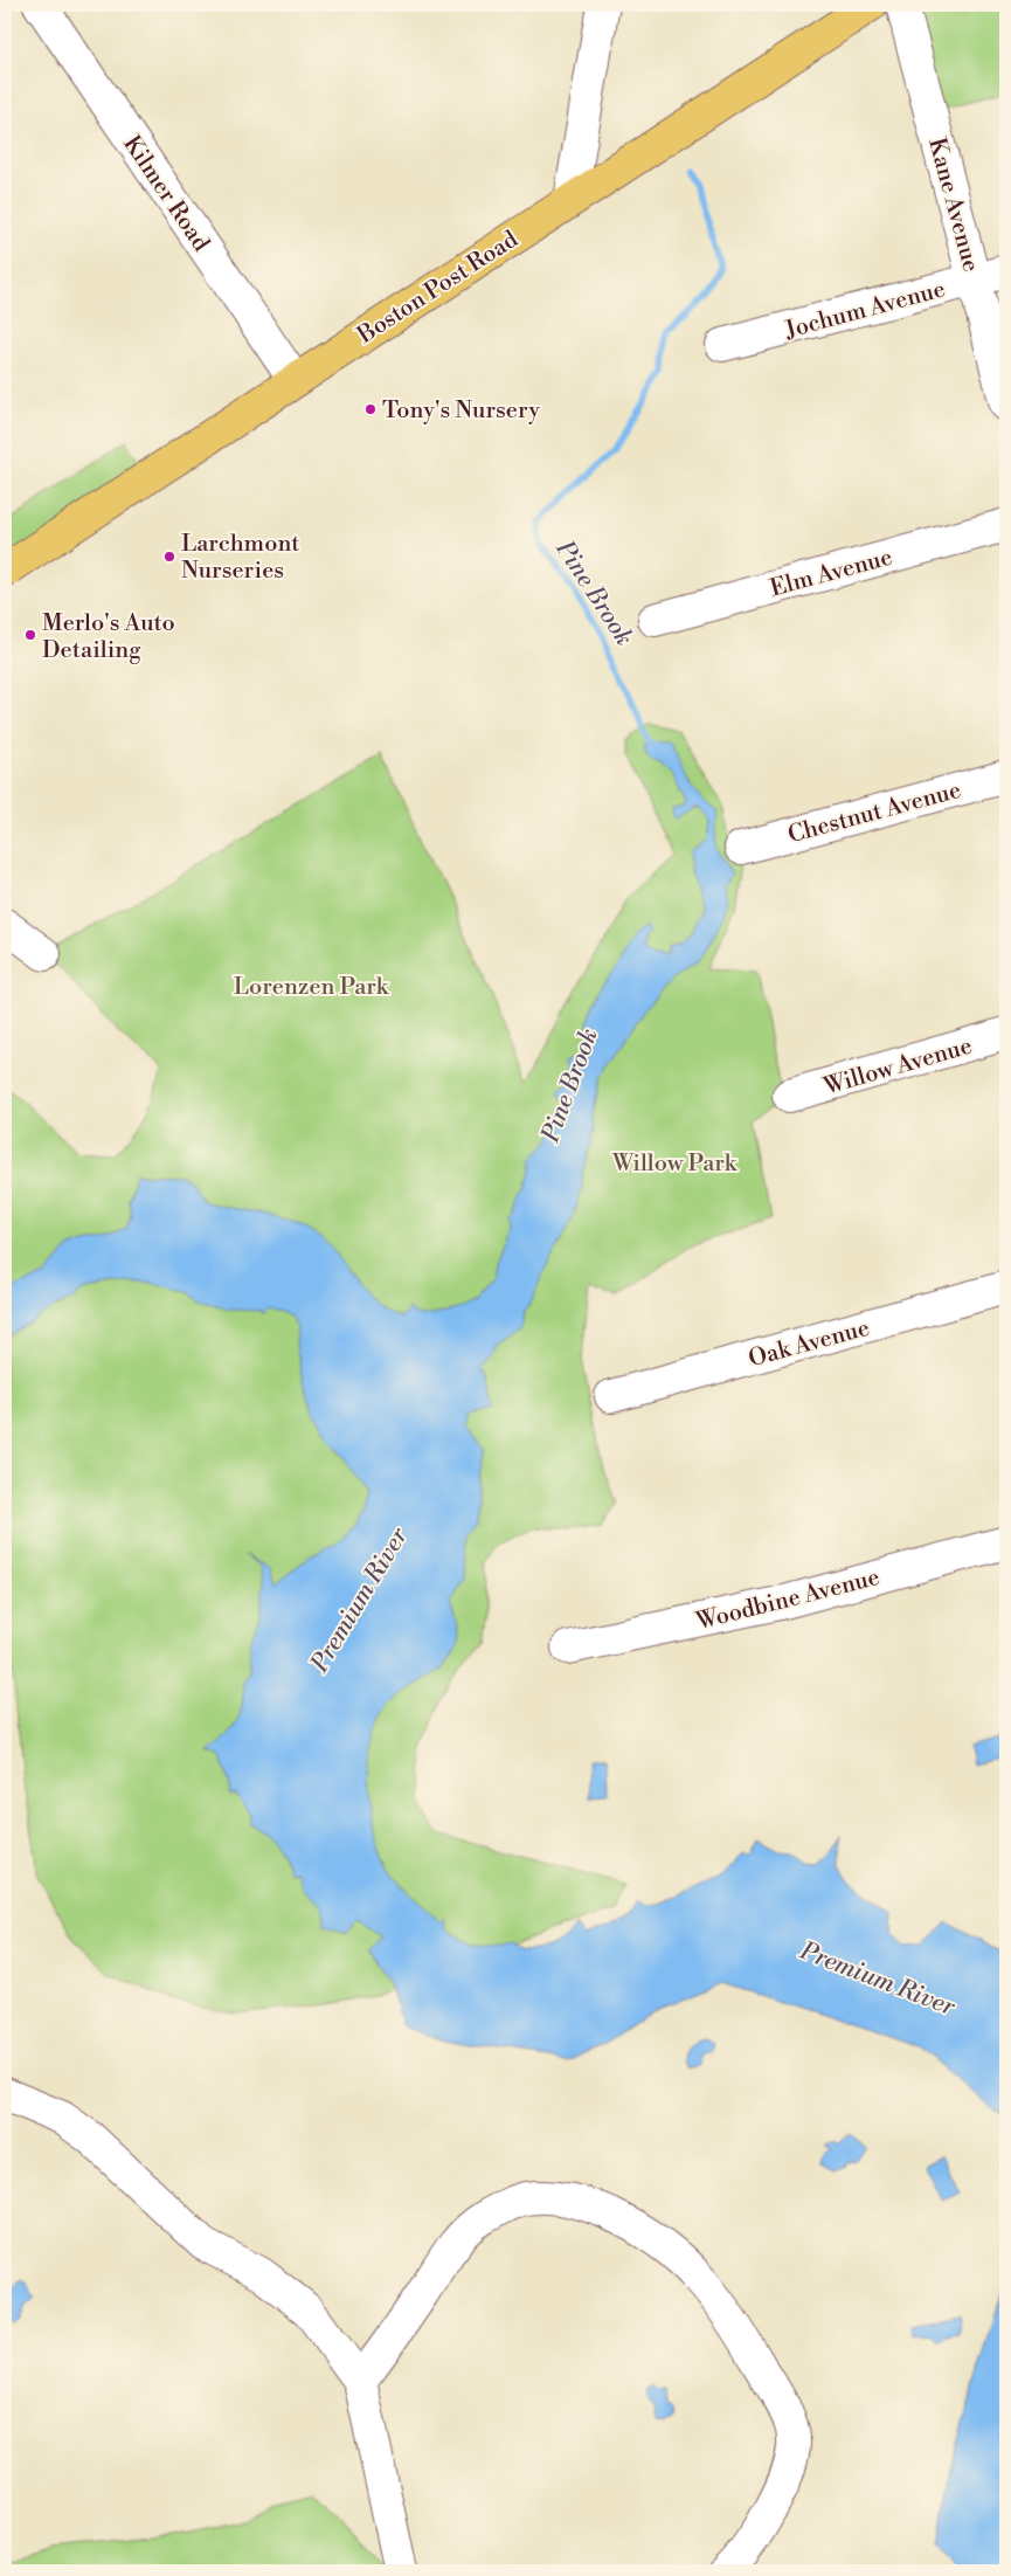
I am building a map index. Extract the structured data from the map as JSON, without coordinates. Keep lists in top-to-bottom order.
{
  "streets": {
    "main road": ["Boston Post Road"],
    "street": [
      "Kilmer Road",
      "Kane Avenue",
      "Jochum Avenue",
      "Elm Avenue",
      "Chestnut Avenue",
      "Willow Avenue",
      "Oak Avenue",
      "Woodbine Avenue"
    ]
  },
  "crossings": [
    ["Kilmer Road", "Boston Post Road"],
    ["Kane Avenue", "Jochum Avenue"]
  ],
  "water": ["Pine Brook", "Premium River"],
  "parks": ["Lorenzen Park", "Willow Park"],
  "places": ["Tony's Nursery", "Larchmont Nurseries", "Merlo's Auto Detailing"]
}
